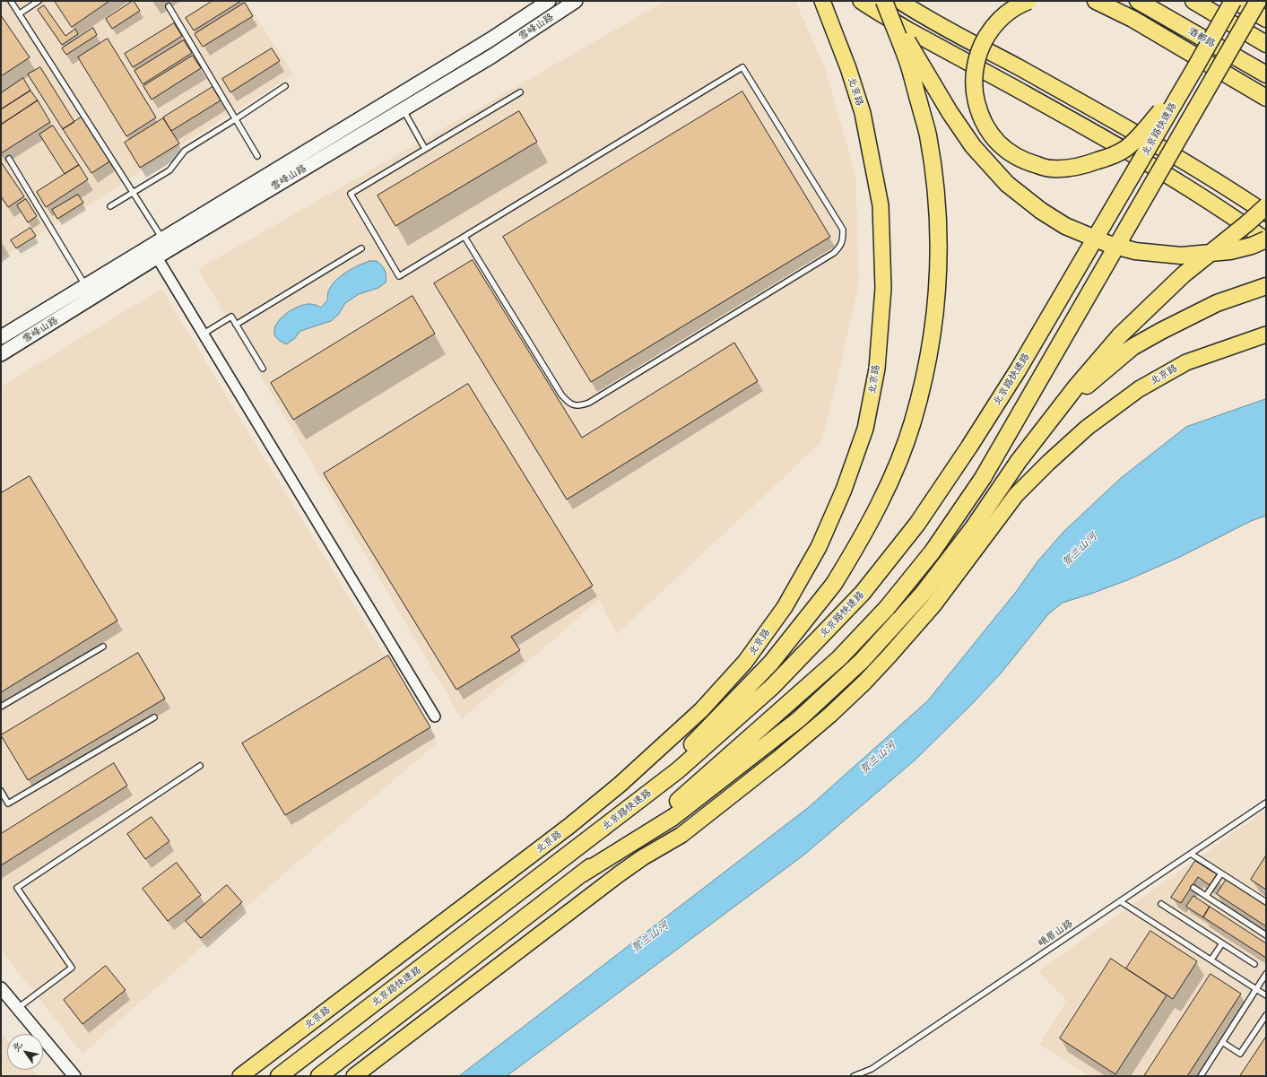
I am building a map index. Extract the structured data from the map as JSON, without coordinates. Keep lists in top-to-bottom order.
{
  "streets": {
    "highway": ["酒都路", "北京路快速路"],
    "main road": ["雪峰山路", "北京路"],
    "lane": ["峨眉山路"]
  },
  "water": ["贺兰山河"],
  "north": "top left"
}
